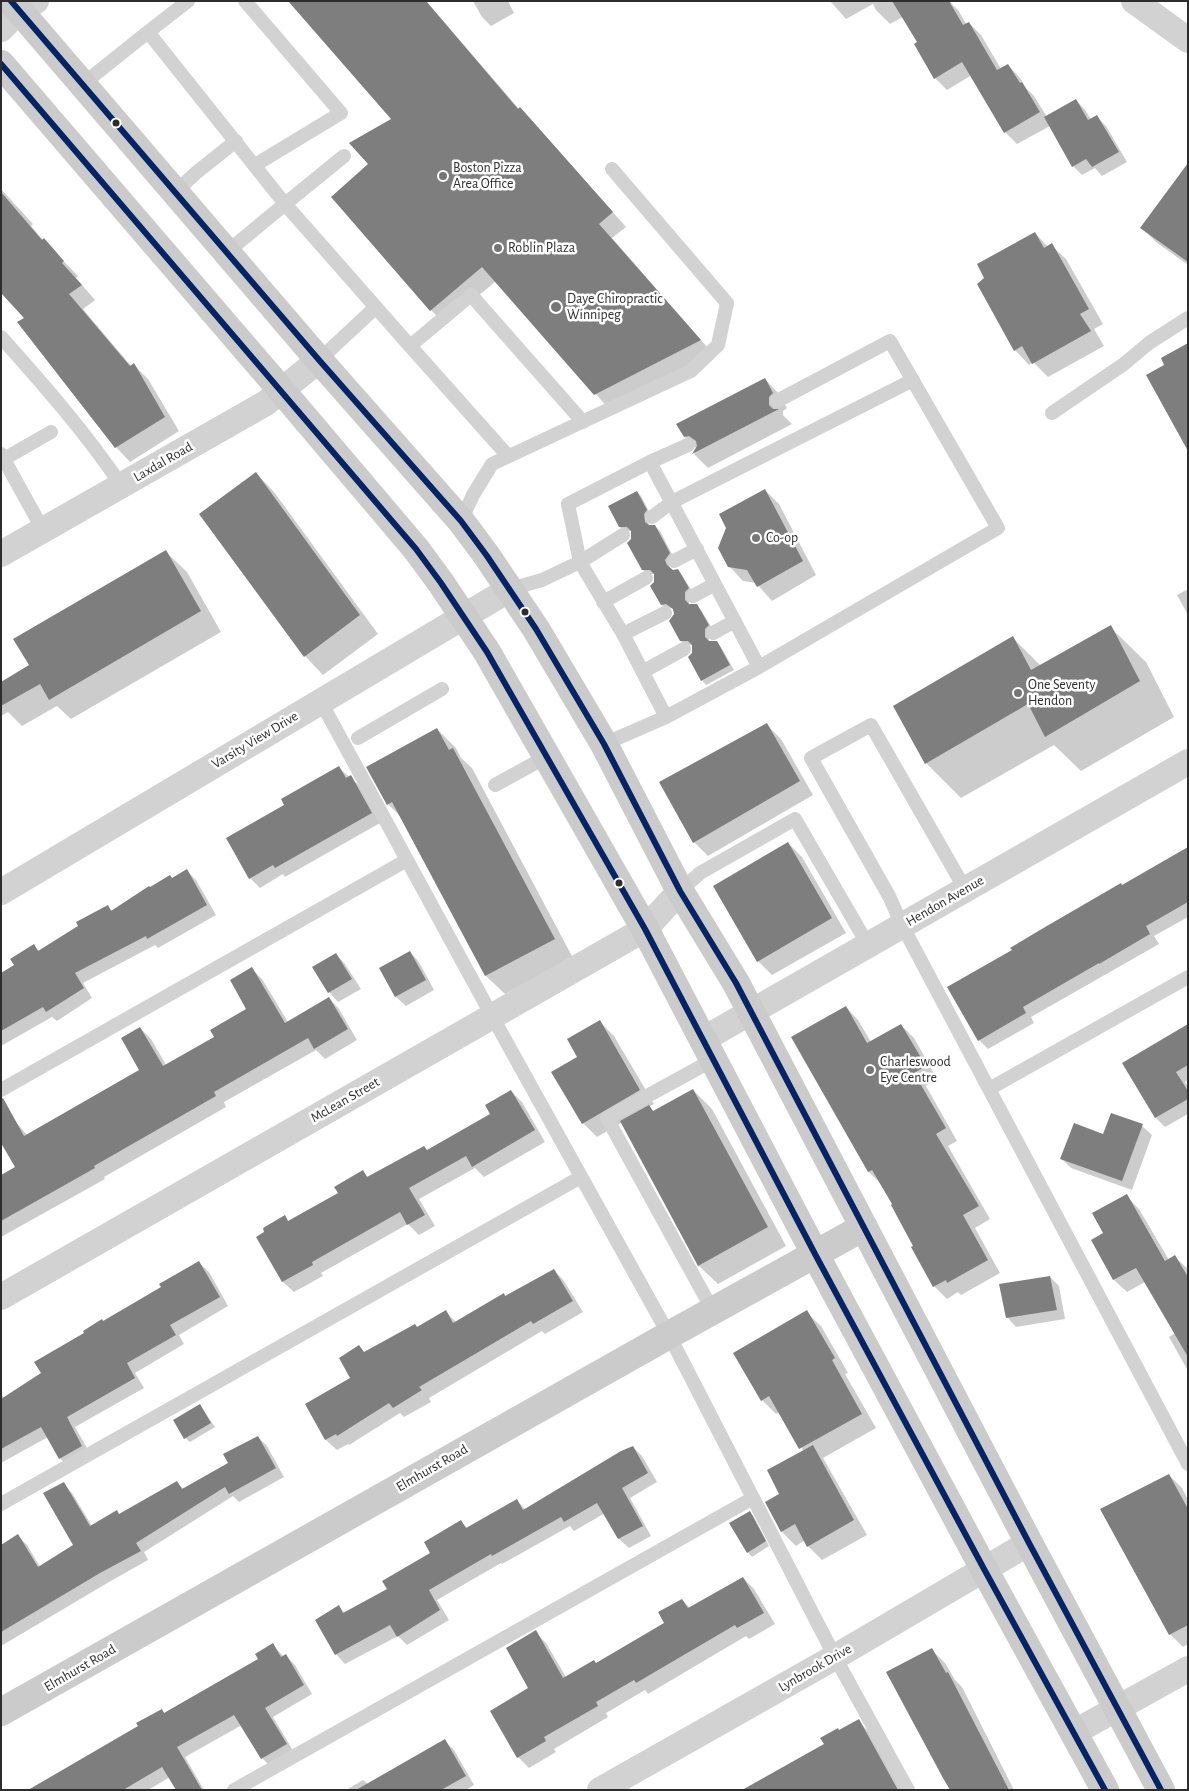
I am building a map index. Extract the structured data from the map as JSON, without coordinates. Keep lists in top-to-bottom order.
{
  "streets": {
    "main road": ["Elmhurst Road"],
    "street": [
      "Laxdal Road",
      "Varsity View Drive",
      "Hendon Avenue",
      "McLean Street",
      "Lynbrook Drive"
    ]
  },
  "places": [
    "Boston Pizza Area Office",
    "Roblin Plaza",
    "Daye Chiropractic Winnipeg",
    "Co-op",
    "One Seventy Hendon",
    "Charleswood Eye Centre"
  ]
}
